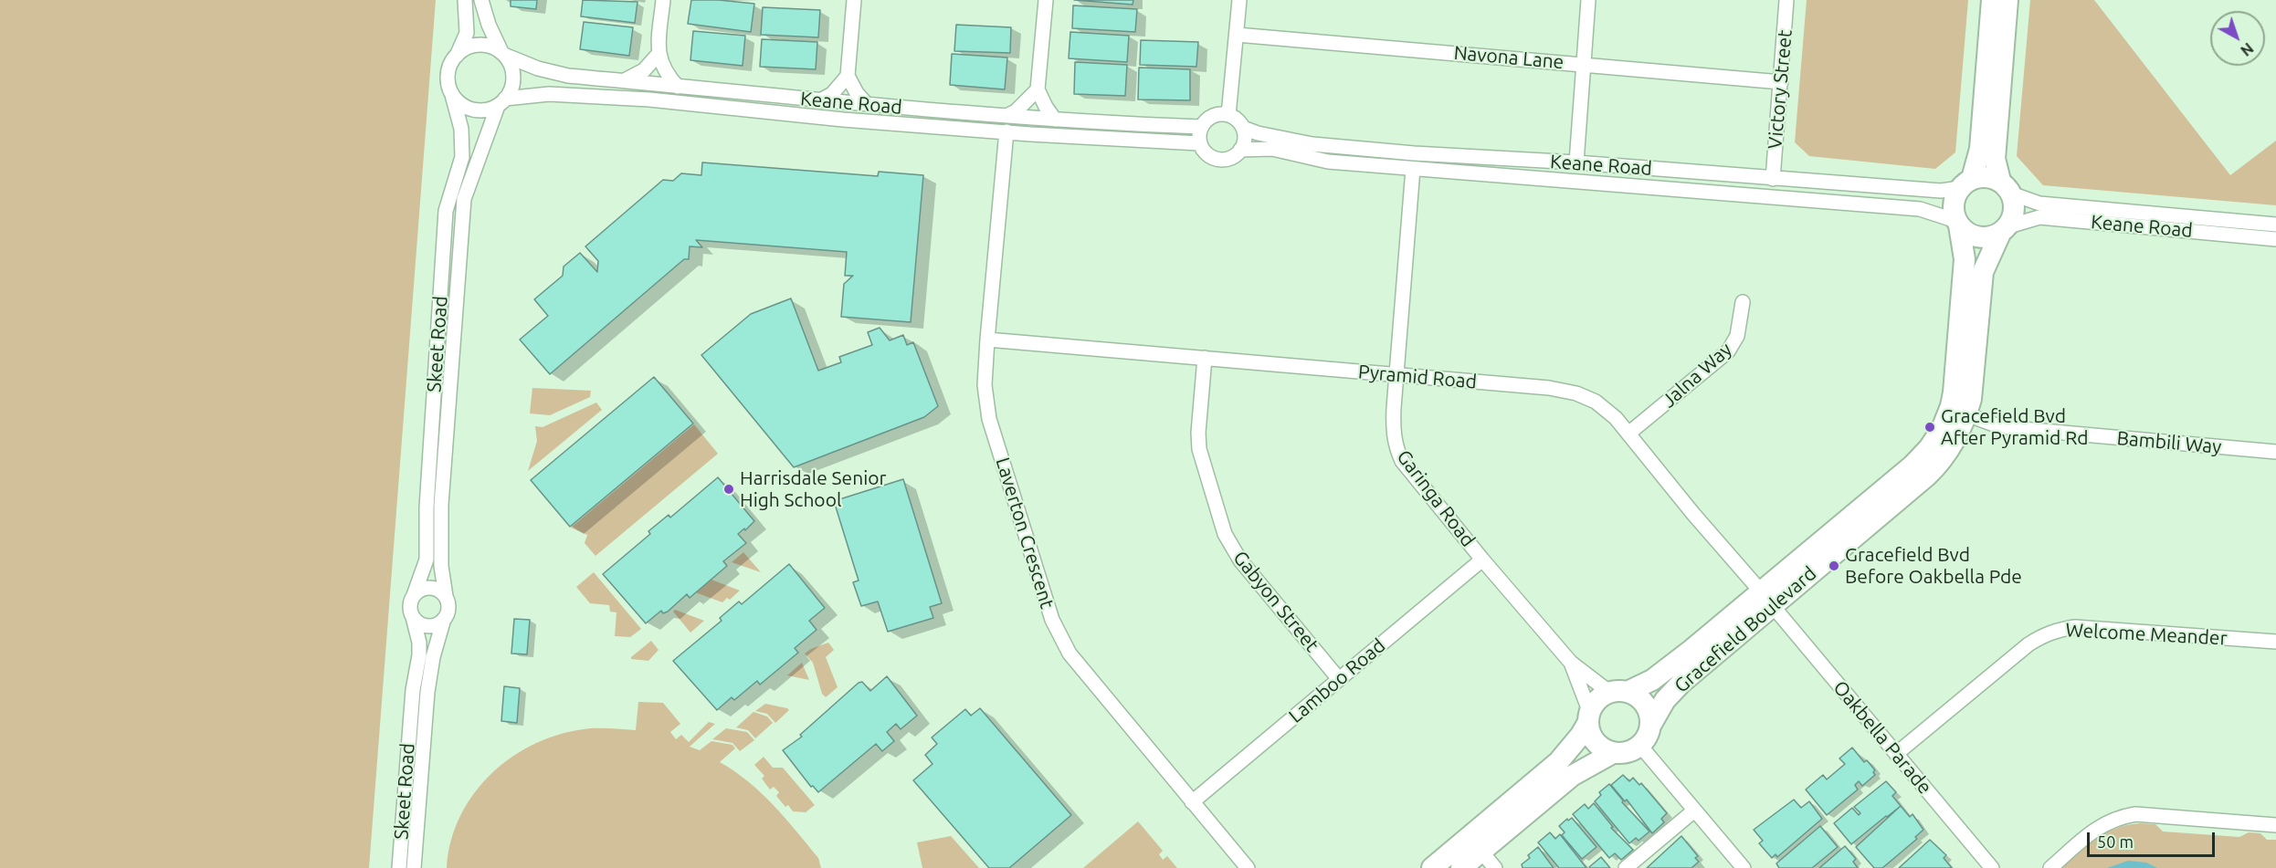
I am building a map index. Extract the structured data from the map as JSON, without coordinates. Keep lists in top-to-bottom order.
{
  "streets": {
    "street": [
      "Navona Lane",
      "Victory Street",
      "Keane Road",
      "Skeet Road",
      "Jalna Way",
      "Pyramid Road",
      "Bambili Way",
      "Garinga Road",
      "Laverton Crescent",
      "Gabyon Street",
      "Gracefield Boulevard",
      "Welcome Meander",
      "Lamboo Road",
      "Oakbella Parade"
    ]
  },
  "crossings": [
    ["Navona Lane", "Victory Street"],
    ["Victory Street", "Keane Road"],
    ["Keane Road", "Skeet Road"],
    ["Keane Road", "Garinga Road"],
    ["Keane Road", "Laverton Crescent"],
    ["Keane Road", "Gracefield Boulevard"],
    ["Jalna Way", "Pyramid Road"],
    ["Pyramid Road", "Garinga Road"],
    ["Pyramid Road", "Laverton Crescent"],
    ["Pyramid Road", "Gabyon Street"],
    ["Pyramid Road", "Gracefield Boulevard"],
    ["Pyramid Road", "Oakbella Parade"],
    ["Bambili Way", "Gracefield Boulevard"],
    ["Garinga Road", "Gracefield Boulevard"],
    ["Garinga Road", "Lamboo Road"],
    ["Laverton Crescent", "Lamboo Road"],
    ["Gabyon Street", "Lamboo Road"],
    ["Gracefield Boulevard", "Oakbella Parade"],
    ["Welcome Meander", "Oakbella Parade"]
  ],
  "places": ["Gracefield Bvd After Pyramid Rd", "Harrisdale Senior High School", "Gracefield Bvd Before Oakbella Pde"],
  "scale_bar": "50 m",
  "north": "bottom right"
}
